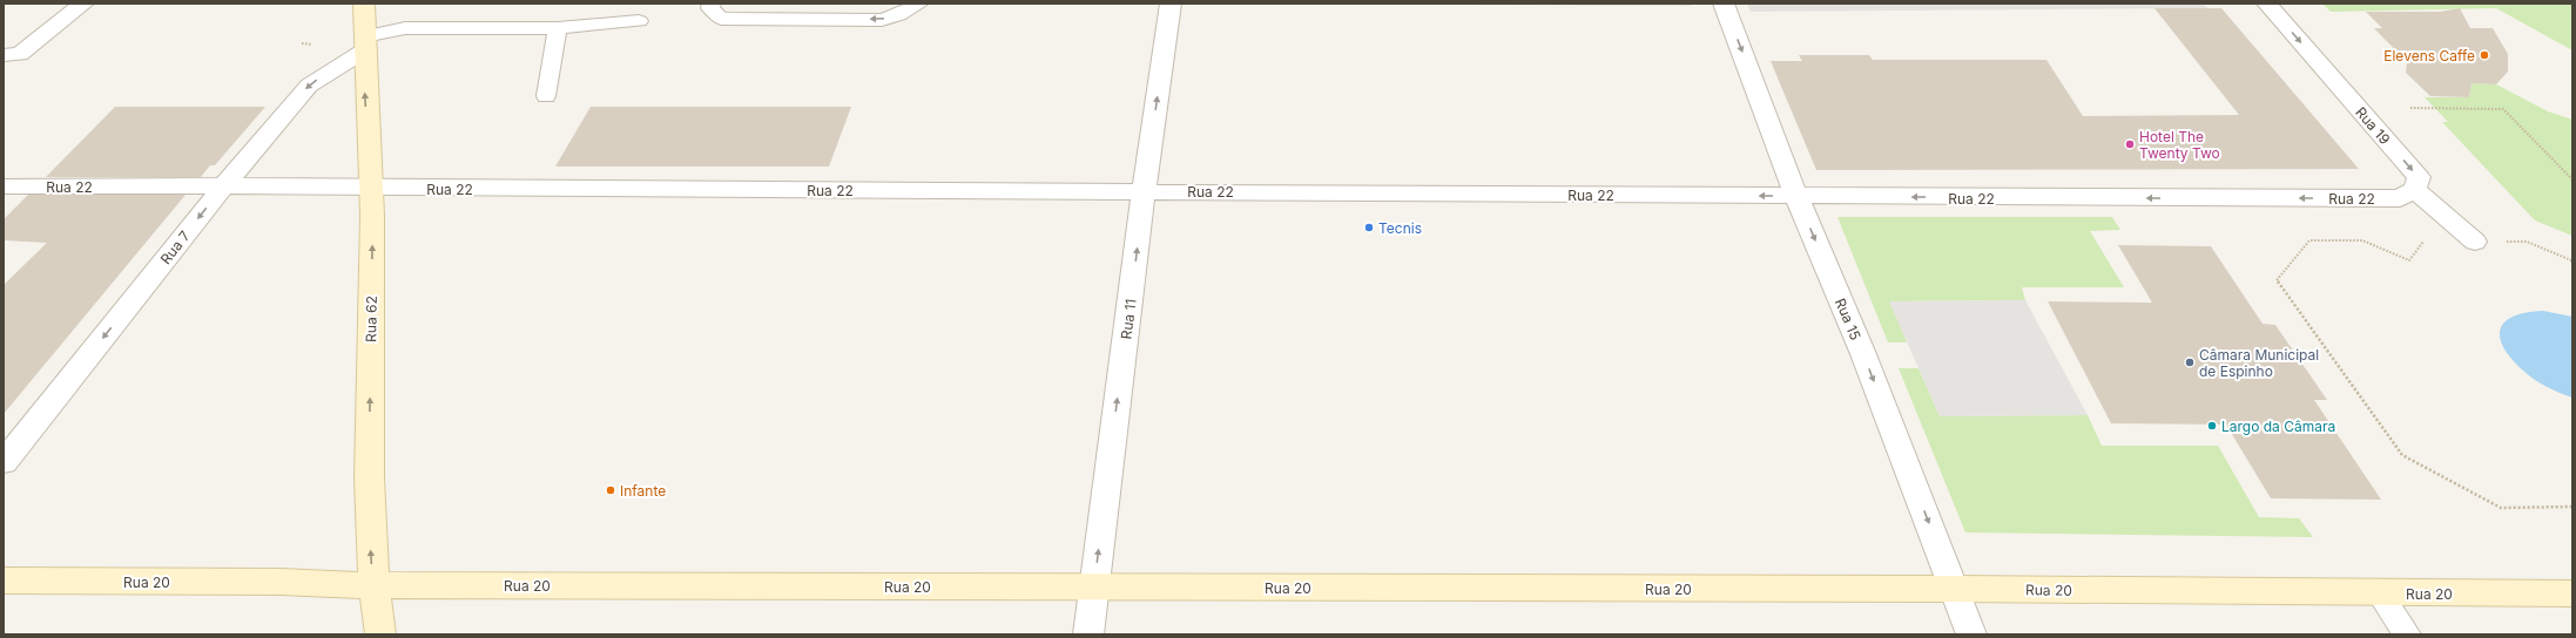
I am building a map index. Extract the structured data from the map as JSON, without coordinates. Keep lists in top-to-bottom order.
{
  "streets": {
    "main road": ["Rua 62", "Rua 20"],
    "street": [
      "Rua 19",
      "Rua 22",
      "Rua 7",
      "Rua 11",
      "Rua 15"
    ]
  },
  "crossings": [
    ["Rua 19", "Rua 22"],
    ["Rua 22", "Rua 7"],
    ["Rua 22", "Rua 62"],
    ["Rua 22", "Rua 11"],
    ["Rua 22", "Rua 15"],
    ["Rua 7", "Rua 62"],
    ["Rua 62", "Rua 20"],
    ["Rua 11", "Rua 20"],
    ["Rua 15", "Rua 20"]
  ],
  "one_way": [
    "Rua 19",
    "Rua 22",
    "Rua 7",
    "Rua 62",
    "Rua 11",
    "Rua 15"
  ],
  "places": [
    "Elevens Caffe",
    "Hotel The Twenty Two",
    "Tecnis",
    "Câmara Municipal de Espinho",
    "Largo da Câmara",
    "Infante"
  ]
}
